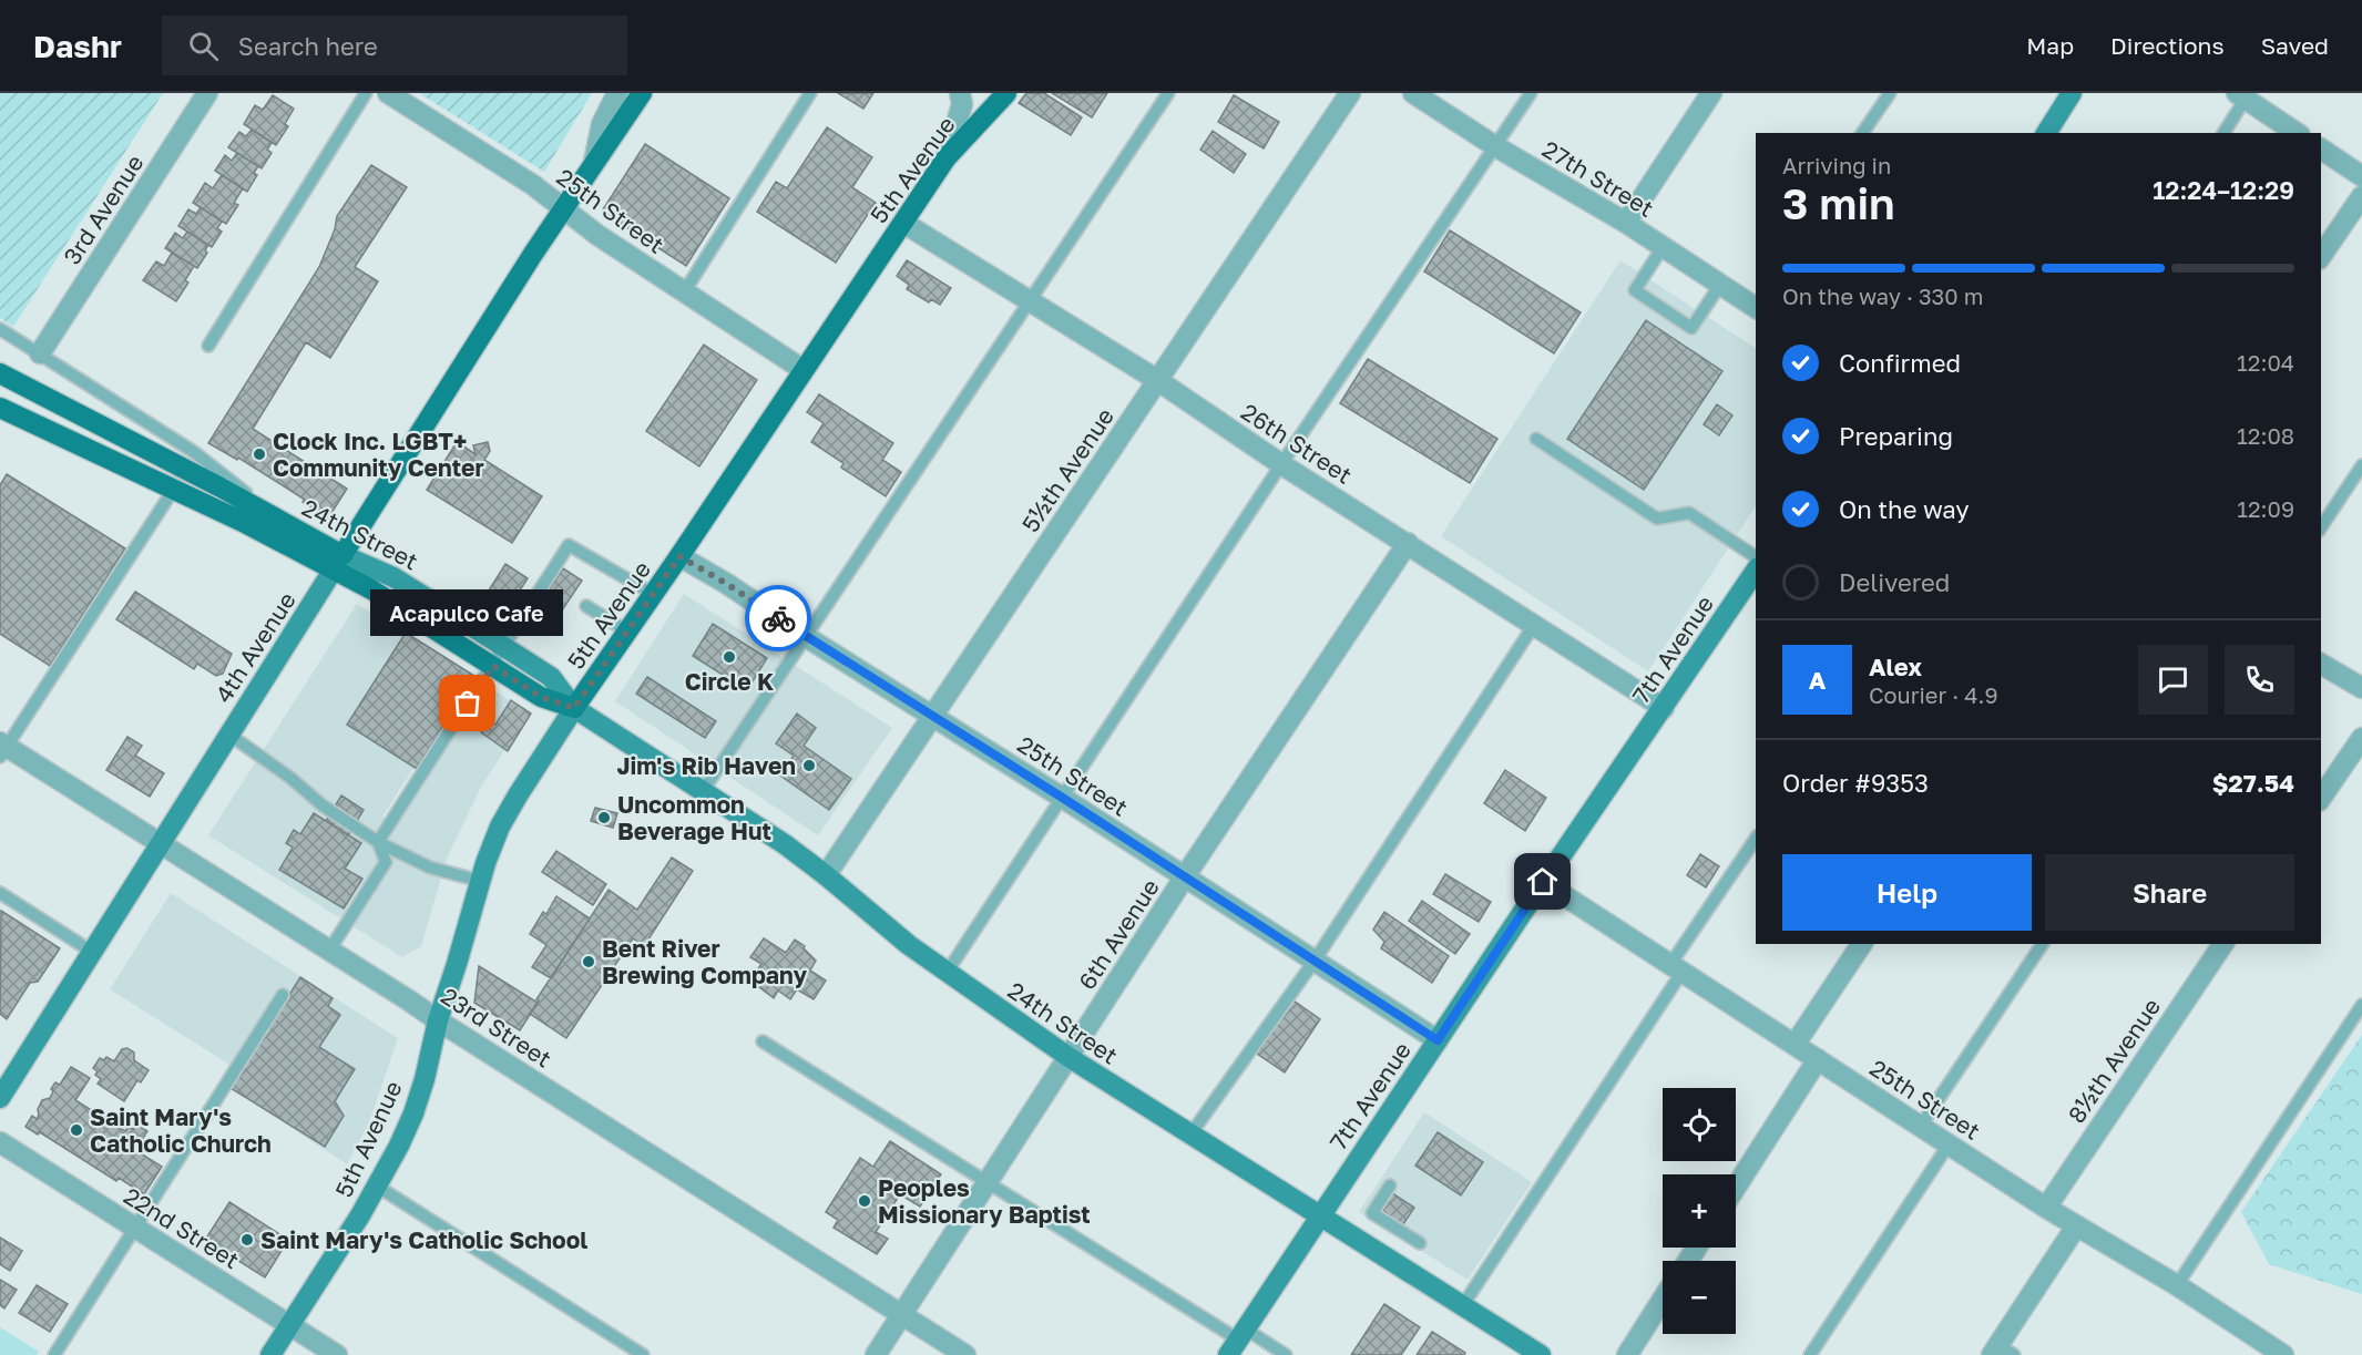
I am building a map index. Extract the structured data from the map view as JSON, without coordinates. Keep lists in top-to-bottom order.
{
  "streets": {
    "main road": ["5th Avenue", "24th Street", "4th Avenue"],
    "street": [
      "27th Street",
      "3rd Avenue",
      "25th Street",
      "26th Street",
      "5½th Avenue",
      "7th Avenue",
      "6th Avenue",
      "23rd Street",
      "8½th Avenue",
      "22nd Street"
    ]
  },
  "crossings": [
    ["5th Avenue", "25th Street"],
    ["5th Avenue", "26th Street"],
    ["5th Avenue", "24th Street"],
    ["5th Avenue", "23rd Street"],
    ["5th Avenue", "22nd Street"],
    ["25th Street", "5½th Avenue"],
    ["25th Street", "4th Avenue"],
    ["25th Street", "7th Avenue"],
    ["25th Street", "6th Avenue"],
    ["25th Street", "8½th Avenue"],
    ["26th Street", "5½th Avenue"],
    ["26th Street", "7th Avenue"],
    ["26th Street", "6th Avenue"],
    ["5½th Avenue", "24th Street"],
    ["24th Street", "4th Avenue"],
    ["24th Street", "7th Avenue"],
    ["24th Street", "6th Avenue"],
    ["4th Avenue", "23rd Street"],
    ["6th Avenue", "23rd Street"]
  ],
  "places": [
    "Clock Inc. LGBT+ Community Center",
    "Circle K",
    "Acapulco Cafe",
    "Jim's Rib Haven",
    "Uncommon Beverage Hut",
    "Bent River Brewing Company",
    "Saint Mary's Catholic Church",
    "Peoples Missionary Baptist",
    "Saint Mary's Catholic School"
  ],
  "page": {
    "header": "Dashr",
    "search": "Search here",
    "nav": ["Map", "Directions", "Saved"],
    "heading": ["3 min", "Arriving in", "12:24–12:29"],
    "panel": [
      "Alex",
      "Courier · 4.9",
      "Order #9353",
      "$27.54"
    ],
    "bar": "On the way · 330 m",
    "list": [
      ["Confirmed", "12:04"],
      ["Preparing", "12:08"],
      ["On the way", "12:09"],
      "Delivered"
    ],
    "bubble": "Acapulco Cafe",
    "round": "A",
    "buttons": ["Help", "Share"],
    "map_buttons": ["+", "−"]
  }
}
